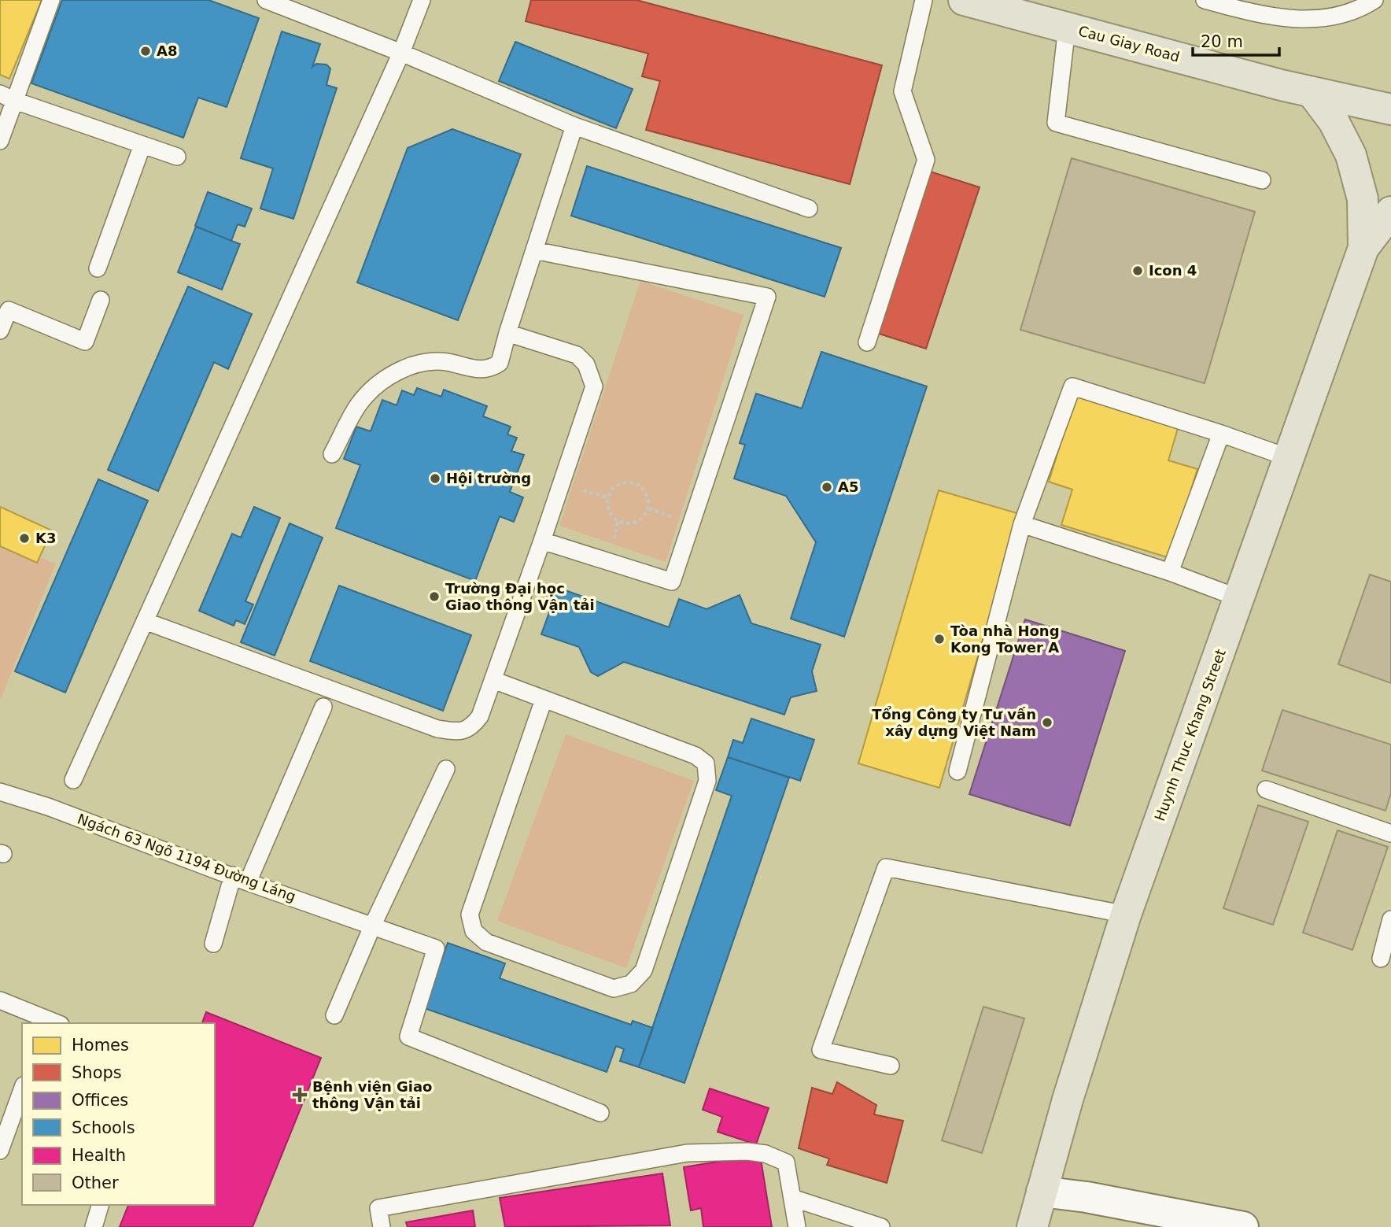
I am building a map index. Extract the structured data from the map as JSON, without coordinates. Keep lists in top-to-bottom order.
{
  "streets": {
    "main road": ["Cau Giay Road", "Huynh Thuc Khang Street"],
    "lane": ["Ngách 63 Ngõ 1194 Đường Láng"]
  },
  "crossings": [
    ["Cau Giay Road", "Huynh Thuc Khang Street"]
  ],
  "places": {
    "other": [
      "A8",
      "Icon 4",
      "Hội trường",
      "A5",
      "K3",
      "Trường Đại học Giao thông Vận tải",
      "Tòa nhà Hong Kong Tower A",
      "Tổng Công ty Tư vấn xây dựng Việt Nam"
    ],
    "health": ["Bệnh viện Giao thông Vận tải"]
  },
  "legend": [
    "Homes",
    "Shops",
    "Offices",
    "Schools",
    "Health",
    "Other"
  ],
  "scale_bar": "20 m"
}
